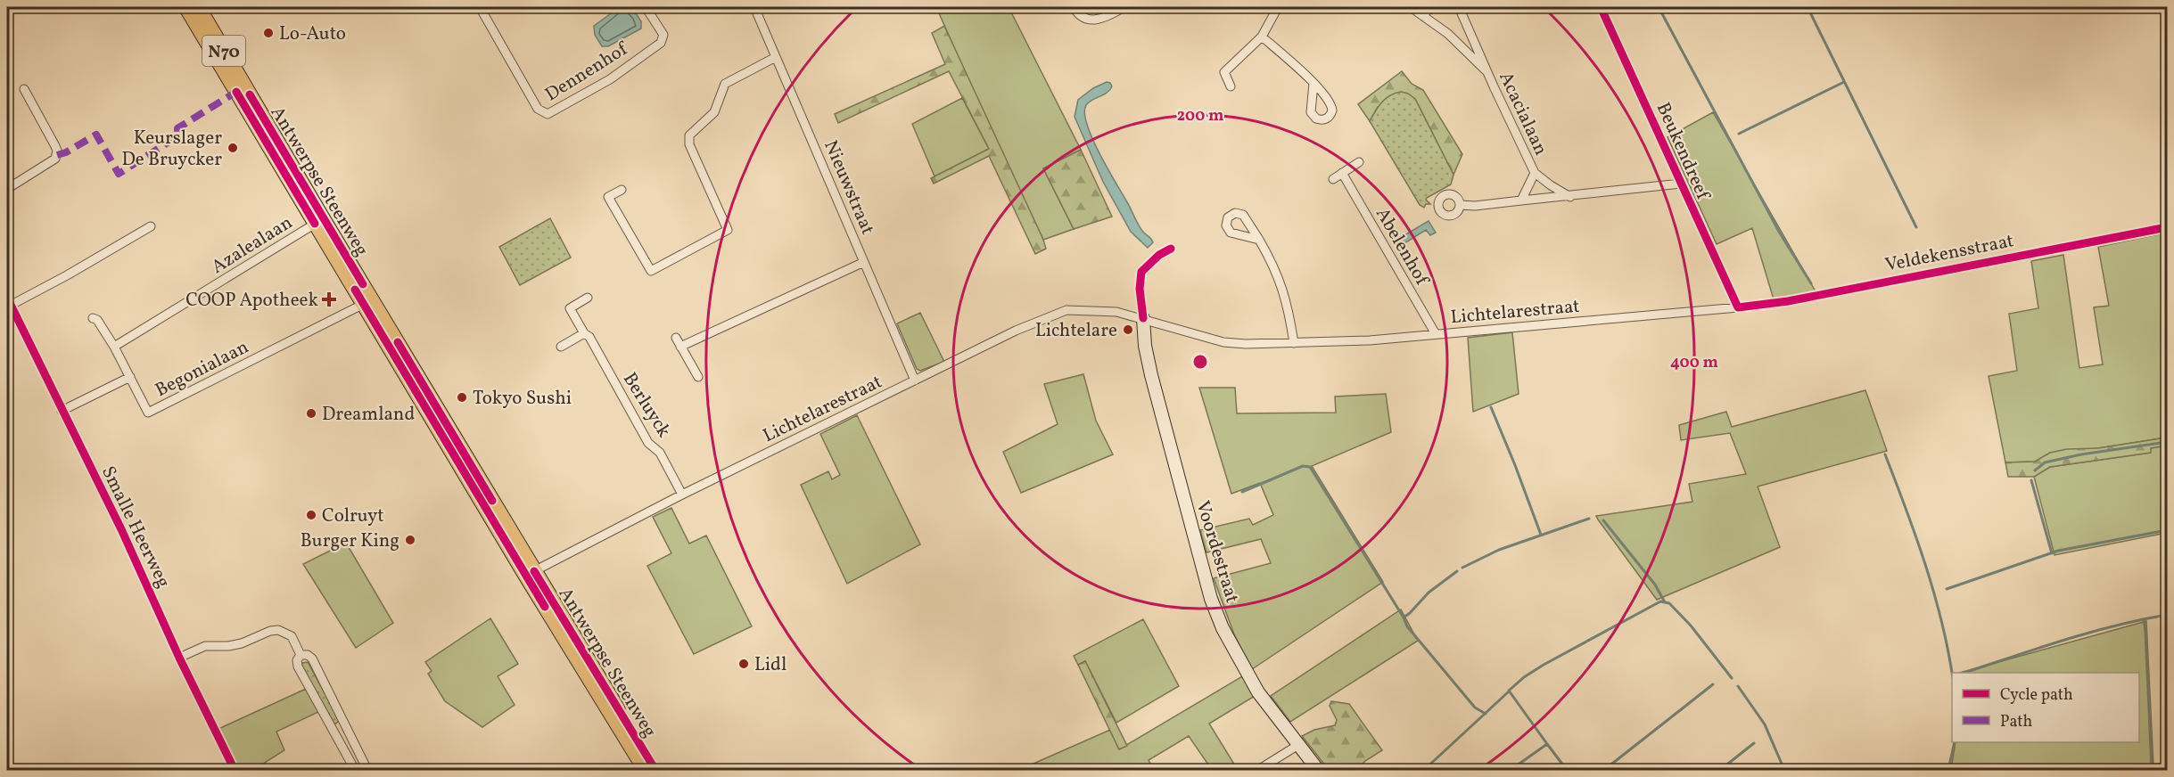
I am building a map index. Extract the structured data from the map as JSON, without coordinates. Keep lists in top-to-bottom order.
{
  "streets": {
    "main road": ["N70", "Antwerpse Steenweg"],
    "street": [
      "Dennenhof",
      "Acacialaan",
      "Beukendreef",
      "Nieuwstraat",
      "Azalealaan",
      "Abelenhof",
      "Veldekensstraat",
      "Lichtelarestraat",
      "Begonialaan",
      "Berluyck",
      "Smalle Heerweg",
      "Voordestraat"
    ]
  },
  "crossings": [
    ["Beukendreef", "Veldekensstraat"],
    ["Beukendreef", "Lichtelarestraat"],
    ["Antwerpse Steenweg", "Azalealaan"],
    ["Antwerpse Steenweg", "Lichtelarestraat"],
    ["Antwerpse Steenweg", "Begonialaan"],
    ["Nieuwstraat", "Lichtelarestraat"],
    ["Abelenhof", "Lichtelarestraat"],
    ["Veldekensstraat", "Lichtelarestraat"],
    ["Lichtelarestraat", "Berluyck"],
    ["Lichtelarestraat", "Voordestraat"],
    ["Begonialaan", "Smalle Heerweg"]
  ],
  "places": {
    "other": [
      "Lo-Auto",
      "Keurslager De Bruycker",
      "Lichtelare",
      "Tokyo Sushi",
      "Dreamland",
      "Colruyt",
      "Burger King",
      "Lidl"
    ],
    "health": ["COOP Apotheek"]
  },
  "legend": ["Cycle path", "Path"],
  "rings": ["200 m", "400 m"]
}
